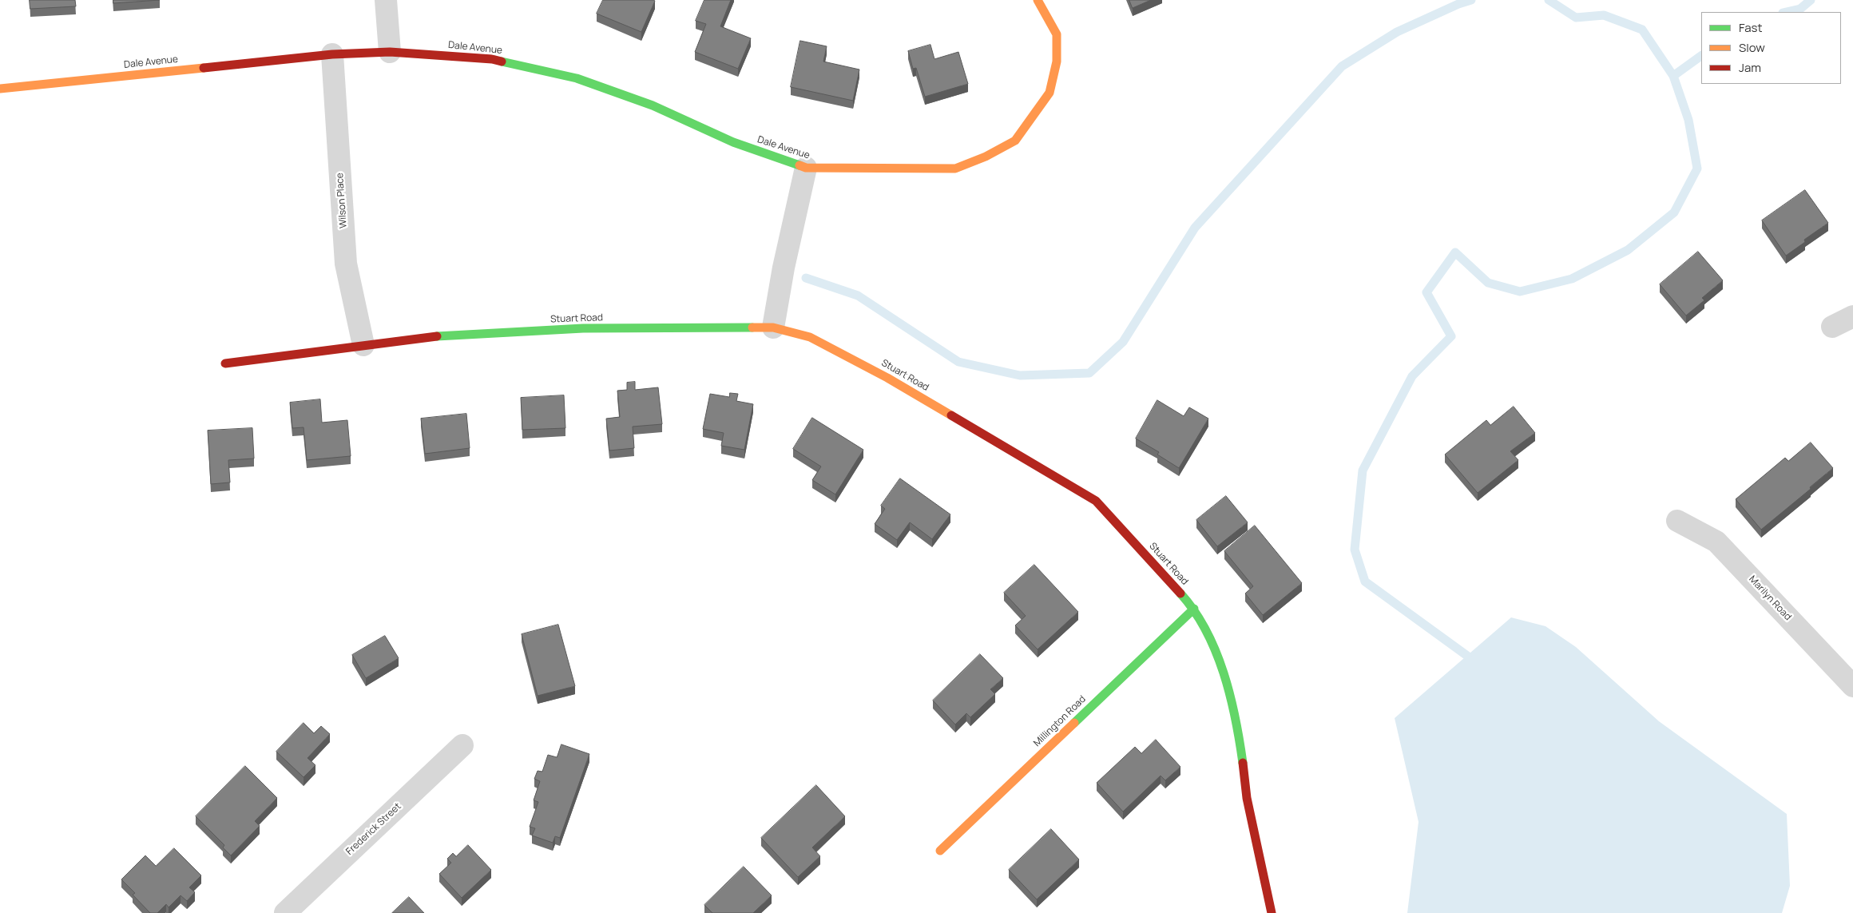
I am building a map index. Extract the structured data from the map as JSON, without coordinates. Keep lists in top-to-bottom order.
{
  "streets": {
    "street": [
      "Dale Avenue",
      "Wilson Place",
      "Stuart Road",
      "Marilyn Road",
      "Millington Road",
      "Frederick Street"
    ]
  },
  "crossings": [
    ["Dale Avenue", "Wilson Place"],
    ["Wilson Place", "Stuart Road"],
    ["Stuart Road", "Millington Road"]
  ],
  "legend": ["Fast", "Slow", "Jam"]
}
